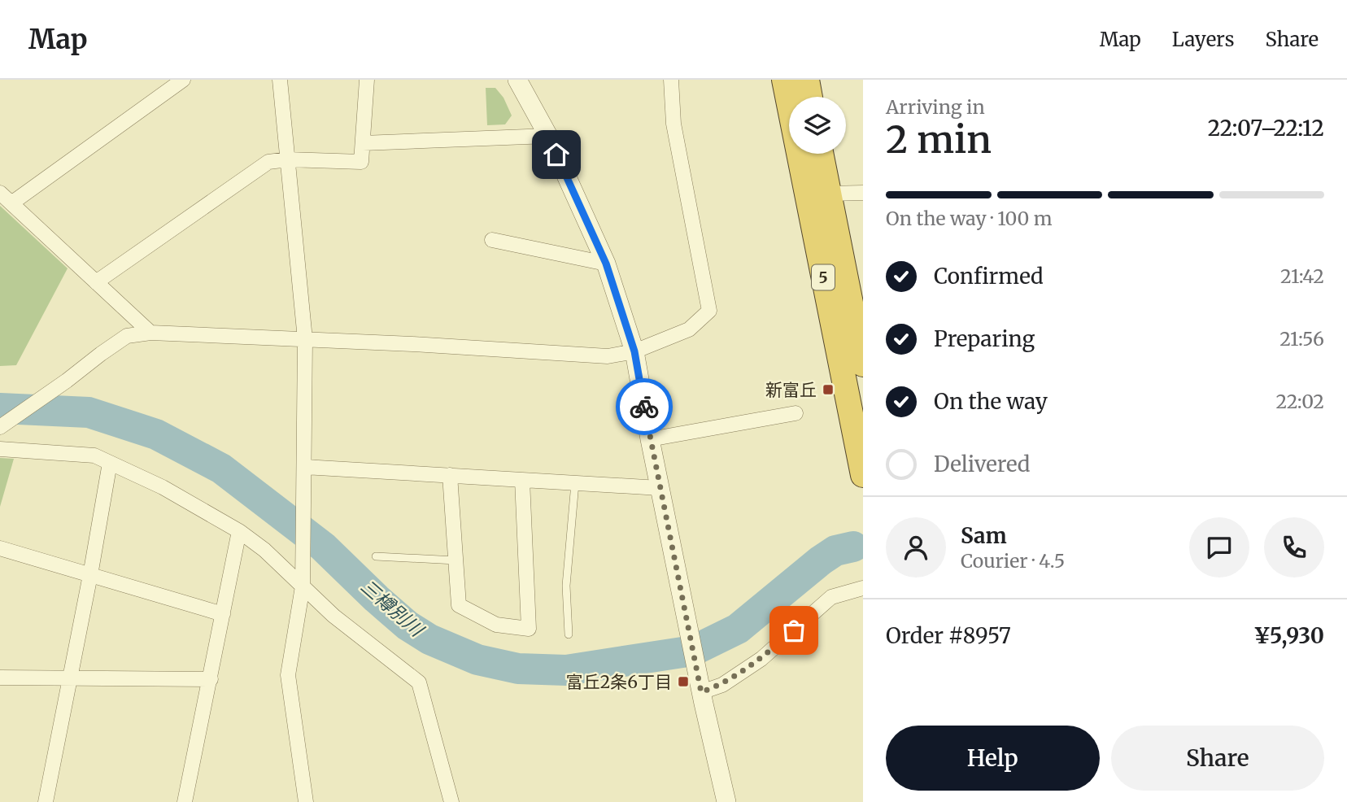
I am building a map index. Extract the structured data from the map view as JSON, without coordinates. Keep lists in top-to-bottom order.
{
  "streets": {
    "highway": ["5"]
  },
  "water": ["三樽別川"],
  "places": {
    "transit": ["新富丘", "富丘2条6丁目"]
  },
  "page": {
    "header": "Map",
    "nav": ["Map", "Layers", "Share"],
    "heading": ["2 min", "Arriving in", "22:07–22:12"],
    "panel": [
      "Sam",
      "Courier · 4.5",
      "Order #8957",
      "¥5,930"
    ],
    "bar": "On the way · 100 m",
    "list": [
      ["Confirmed", "21:42"],
      ["Preparing", "21:56"],
      ["On the way", "22:02"],
      "Delivered"
    ],
    "buttons": ["Help", "Share"]
  }
}
